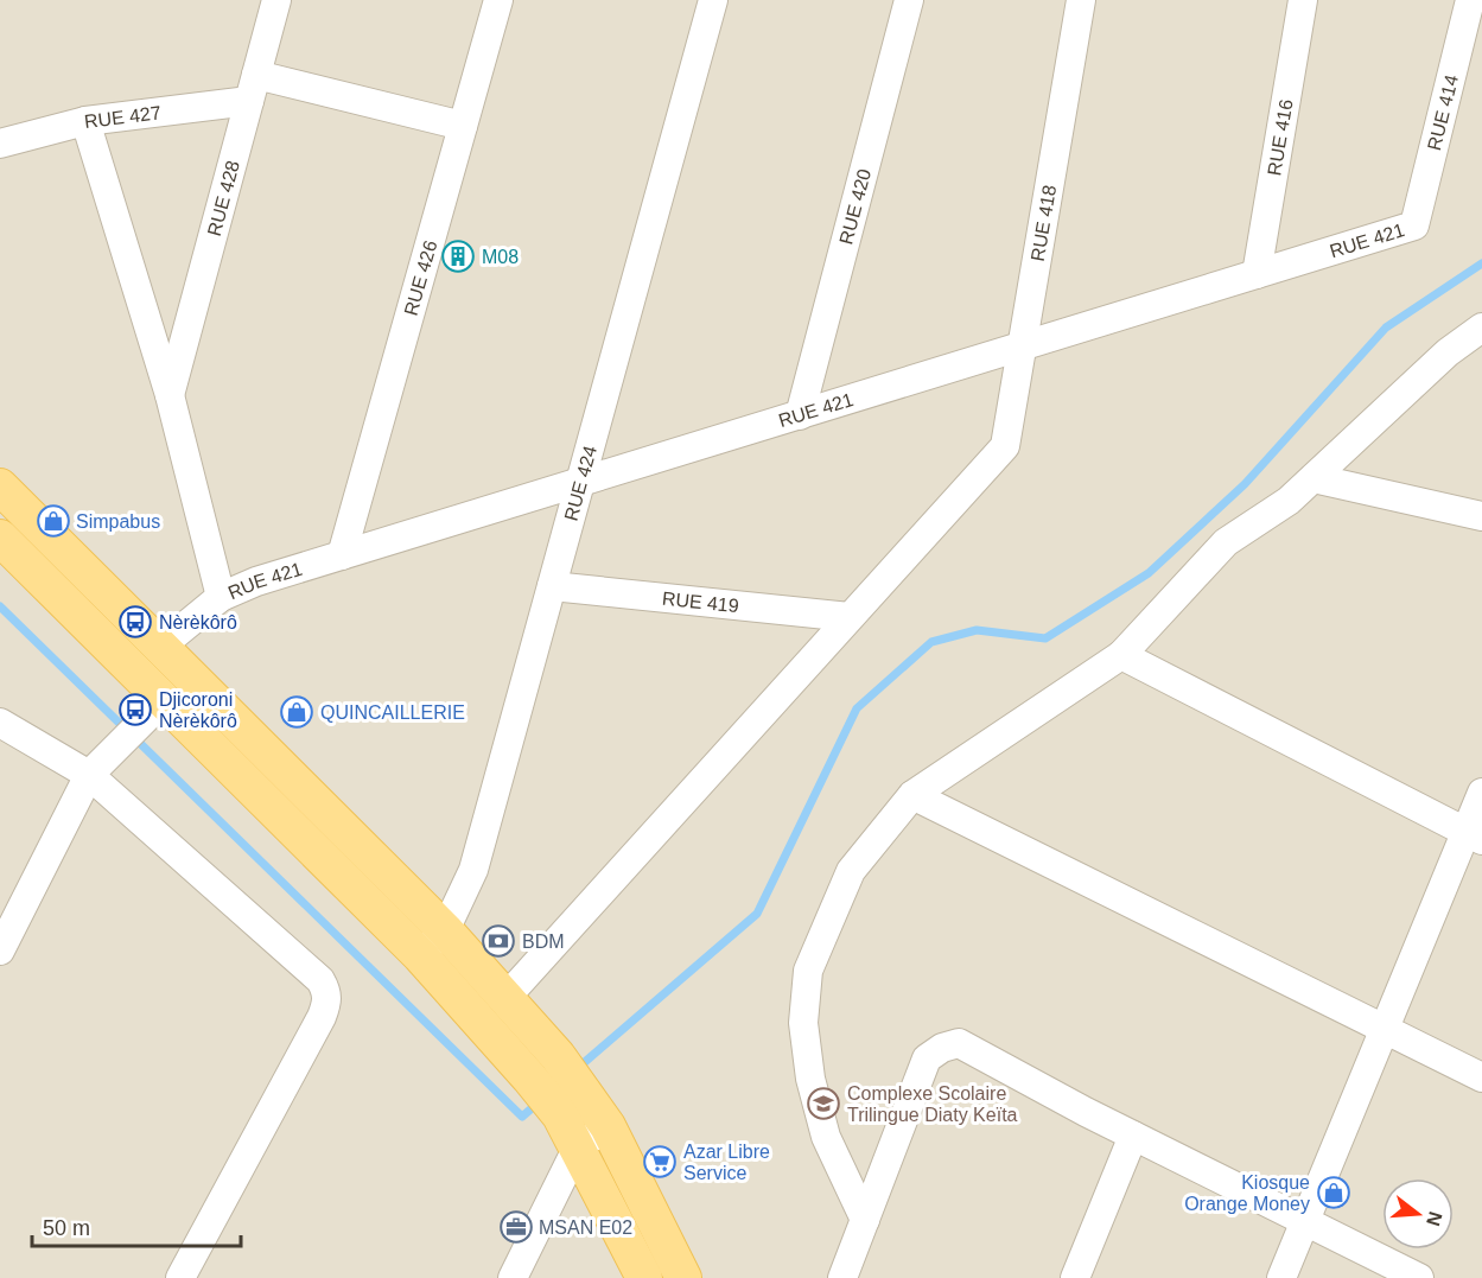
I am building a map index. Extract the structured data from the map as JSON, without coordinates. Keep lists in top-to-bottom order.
{
  "streets": {
    "street": [
      "RUE 414",
      "RUE 427",
      "RUE 416",
      "RUE 428",
      "RUE 420",
      "RUE 418",
      "RUE 421",
      "RUE 426",
      "RUE 424",
      "RUE 419"
    ]
  },
  "crossings": [
    ["RUE 414", "RUE 421"],
    ["RUE 427", "RUE 428"],
    ["RUE 427", "RUE 426"],
    ["RUE 416", "RUE 421"],
    ["RUE 428", "RUE 421"],
    ["RUE 420", "RUE 421"],
    ["RUE 418", "RUE 421"],
    ["RUE 418", "RUE 419"],
    ["RUE 421", "RUE 426"],
    ["RUE 421", "RUE 424"],
    ["RUE 424", "RUE 419"]
  ],
  "places": {
    "building": ["M08"],
    "shop": ["Simpabus", "QUINCAILLERIE", "Kiosque Orange Money"],
    "bus stop": ["Nèrèkôrô", "Djicoroni Nèrèkôrô"],
    "bank": ["BDM"],
    "school or university": ["Complexe Scolaire Trilingue Diaty Keïta"],
    "supermarket": ["Azar Libre Service"],
    "office": ["MSAN E02"]
  },
  "scale_bar": "50 m",
  "north": "right"
}
